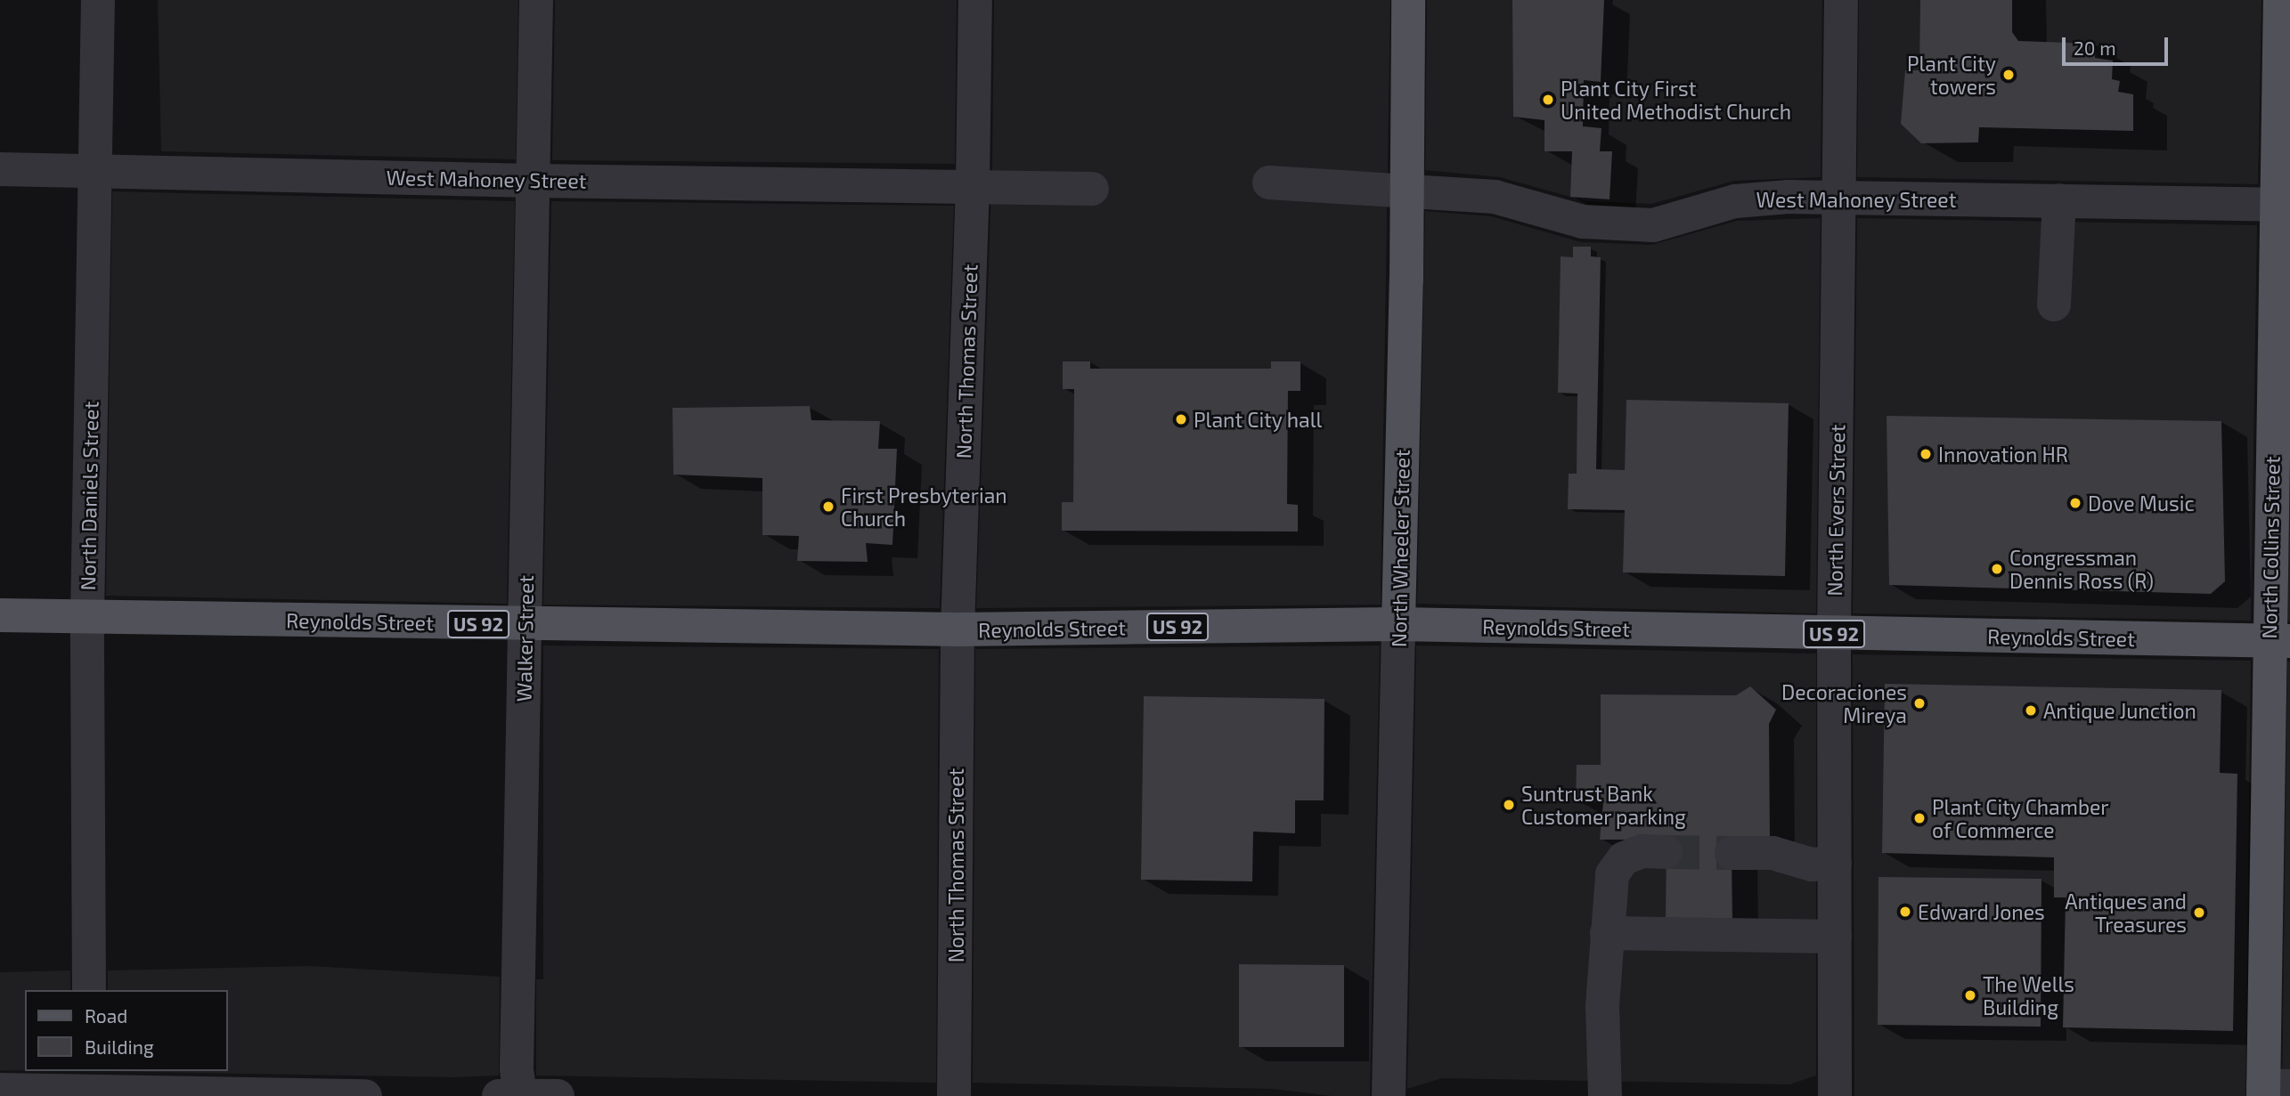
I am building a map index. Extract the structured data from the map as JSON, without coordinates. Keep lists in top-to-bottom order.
{
  "streets": {
    "main road": [
      "North Collins Street",
      "North Wheeler Street",
      "Reynolds Street",
      "US 92"
    ],
    "street": [
      "West Mahoney Street",
      "North Thomas Street",
      "North Daniels Street",
      "North Evers Street",
      "Walker Street"
    ]
  },
  "crossings": [
    ["West Mahoney Street", "North Thomas Street"],
    ["West Mahoney Street", "North Daniels Street"],
    ["West Mahoney Street", "North Evers Street"],
    ["West Mahoney Street", "North Collins Street"],
    ["West Mahoney Street", "North Wheeler Street"],
    ["West Mahoney Street", "Walker Street"],
    ["North Thomas Street", "Reynolds Street"],
    ["North Daniels Street", "Reynolds Street"],
    ["North Evers Street", "Reynolds Street"],
    ["North Collins Street", "Reynolds Street"],
    ["North Wheeler Street", "Reynolds Street"],
    ["Reynolds Street", "Walker Street"]
  ],
  "places": [
    "Plant City towers",
    "Plant City First United Methodist Church",
    "Plant City hall",
    "Innovation HR",
    "Dove Music",
    "First Presbyterian Church",
    "Congressman Dennis Ross (R)",
    "Decoraciones Mireya",
    "Antique Junction",
    "Suntrust Bank Customer parking",
    "Plant City Chamber of Commerce",
    "Edward Jones",
    "Antiques and Treasures",
    "The Wells Building"
  ],
  "legend": ["Road", "Building"],
  "scale_bar": "20 m"
}
